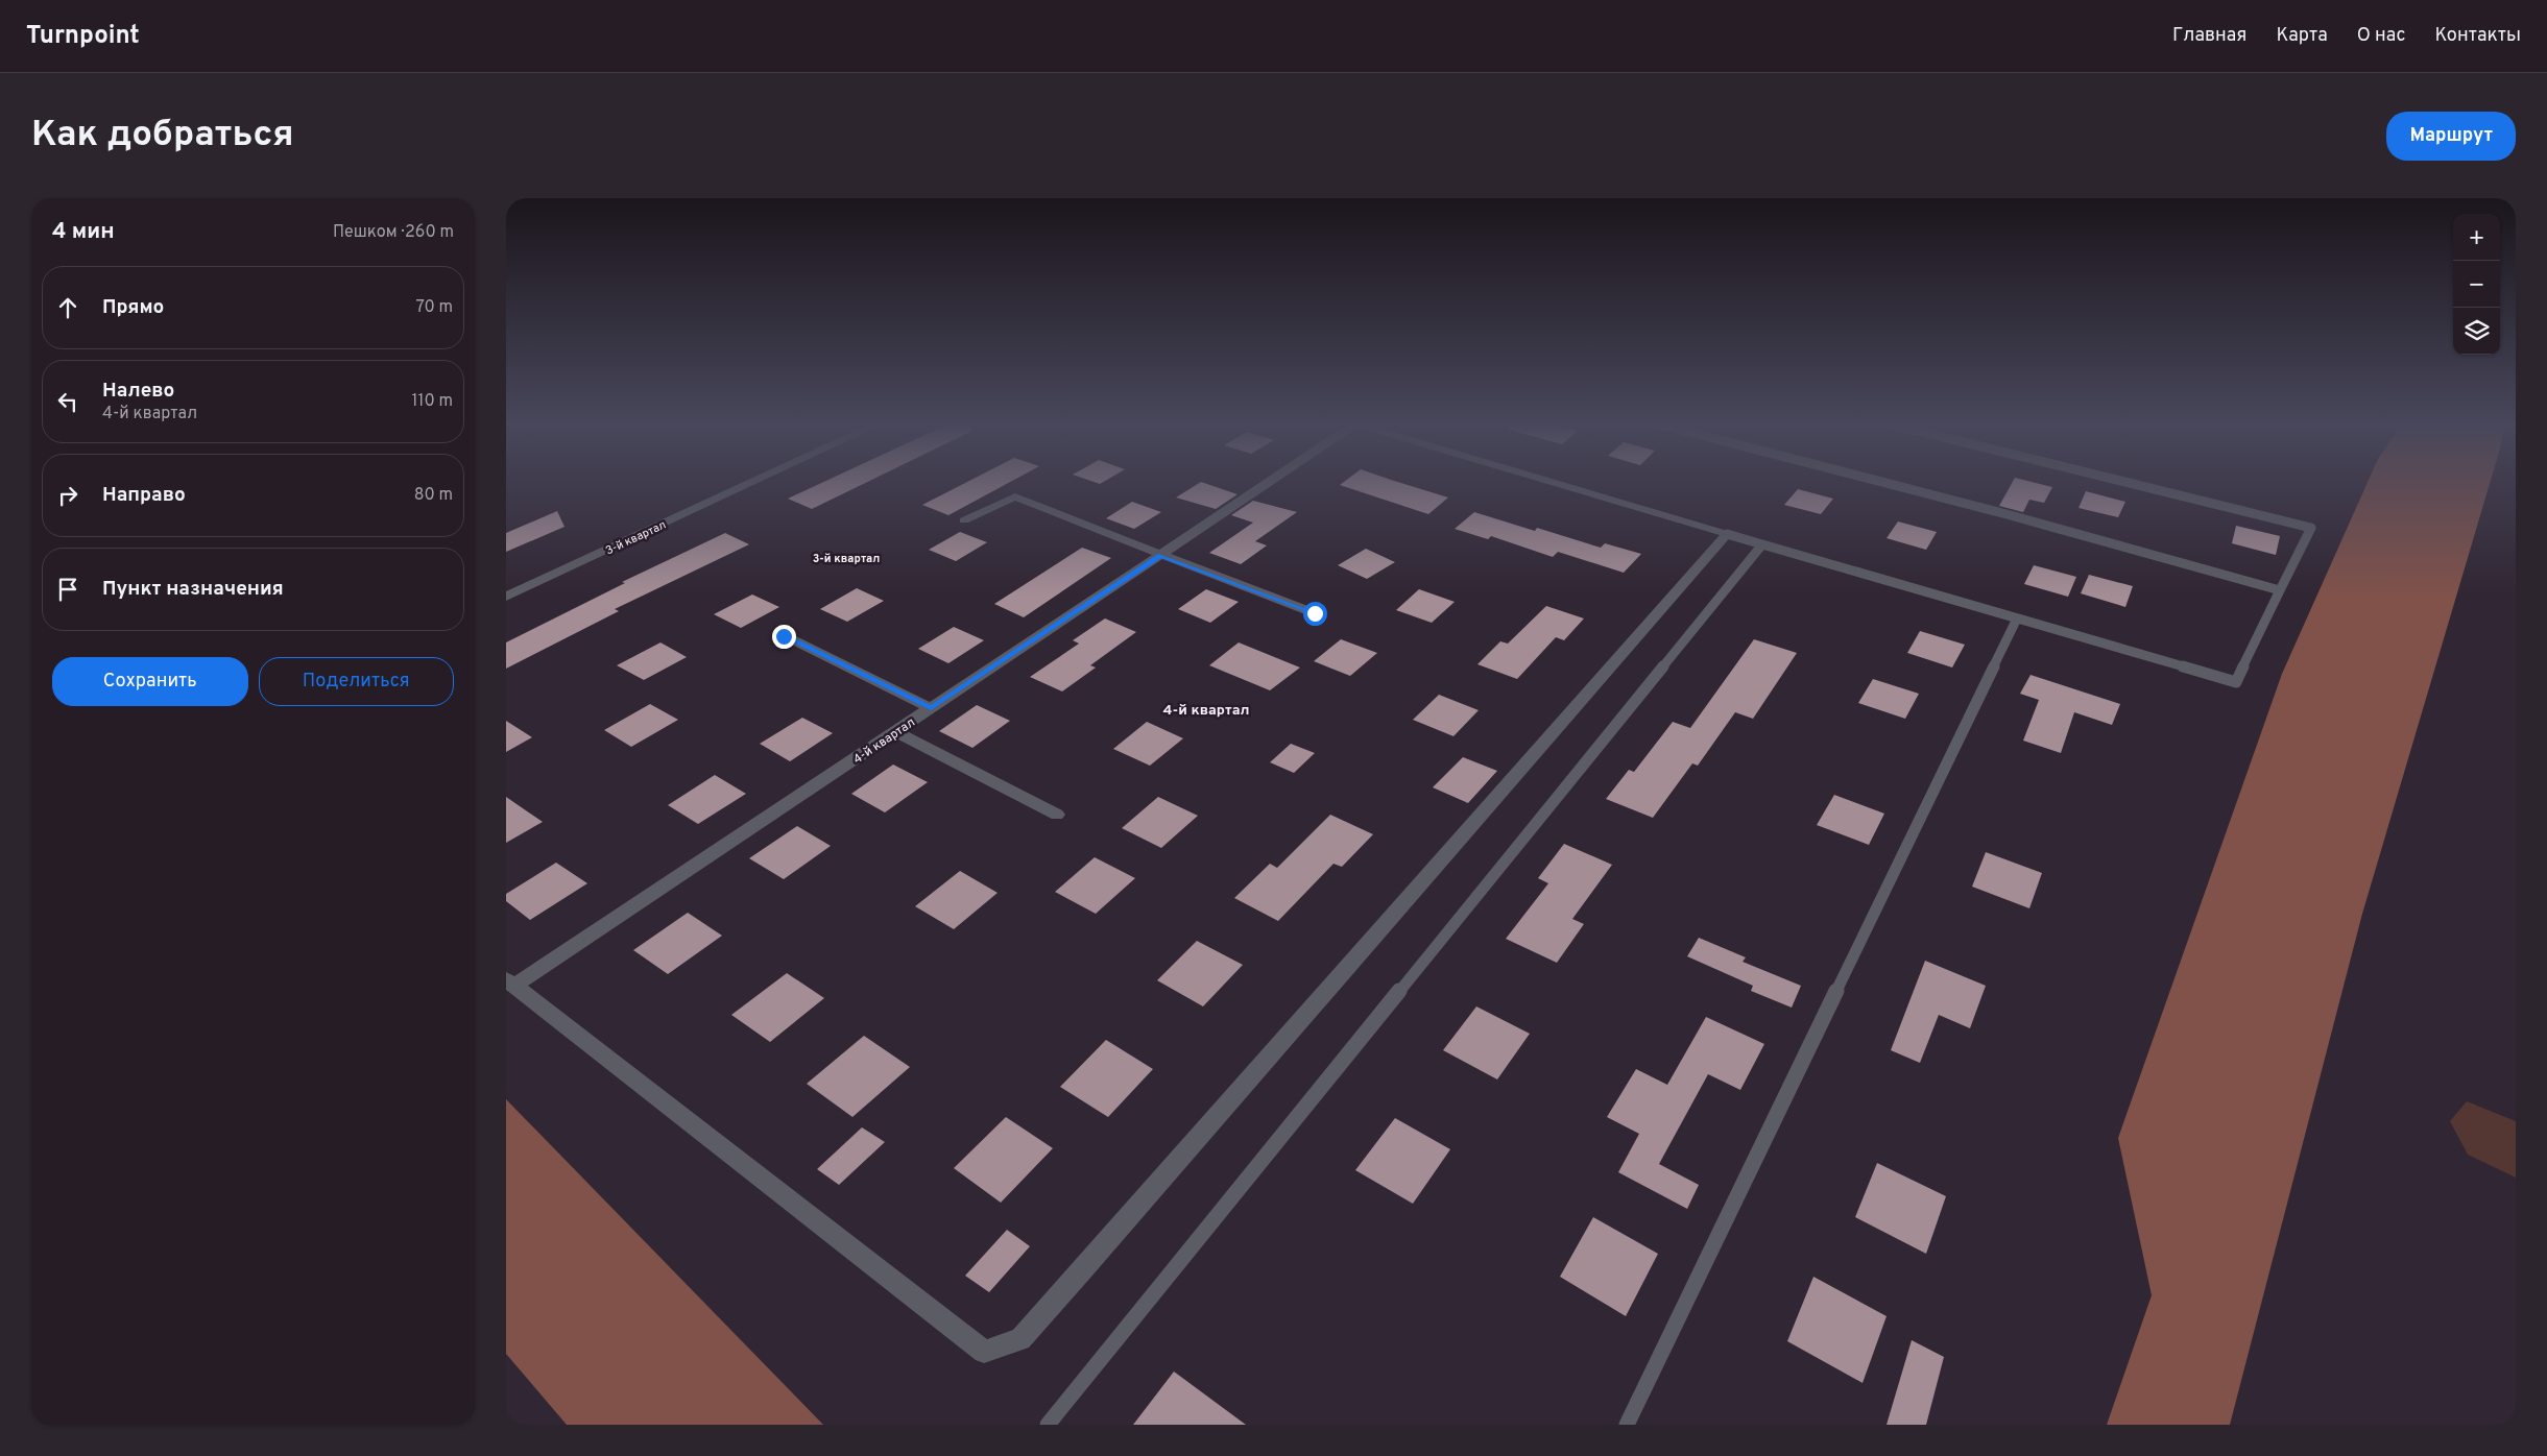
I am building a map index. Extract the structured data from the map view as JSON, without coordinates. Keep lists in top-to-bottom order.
{
  "streets": {
    "street": ["3-й квартал", "4-й квартал"]
  },
  "districts": ["3-й квартал", "4-й квартал"],
  "page": {
    "header": "Turnpoint",
    "nav": [
      "Главная",
      "Карта",
      "О нас",
      "Контакты"
    ],
    "buttons": [
      "Маршрут",
      ["Сохранить", "Поделиться"]
    ],
    "title": "Как добраться",
    "heading": ["4 мин", "Пешком · 260 m"],
    "map_buttons": ["+", "−"],
    "list": [
      ["Прямо", "70 m"],
      ["Налево", "4-й квартал", "110 m"],
      ["Направо", "80 m"],
      "Пункт назначения"
    ]
  }
}
